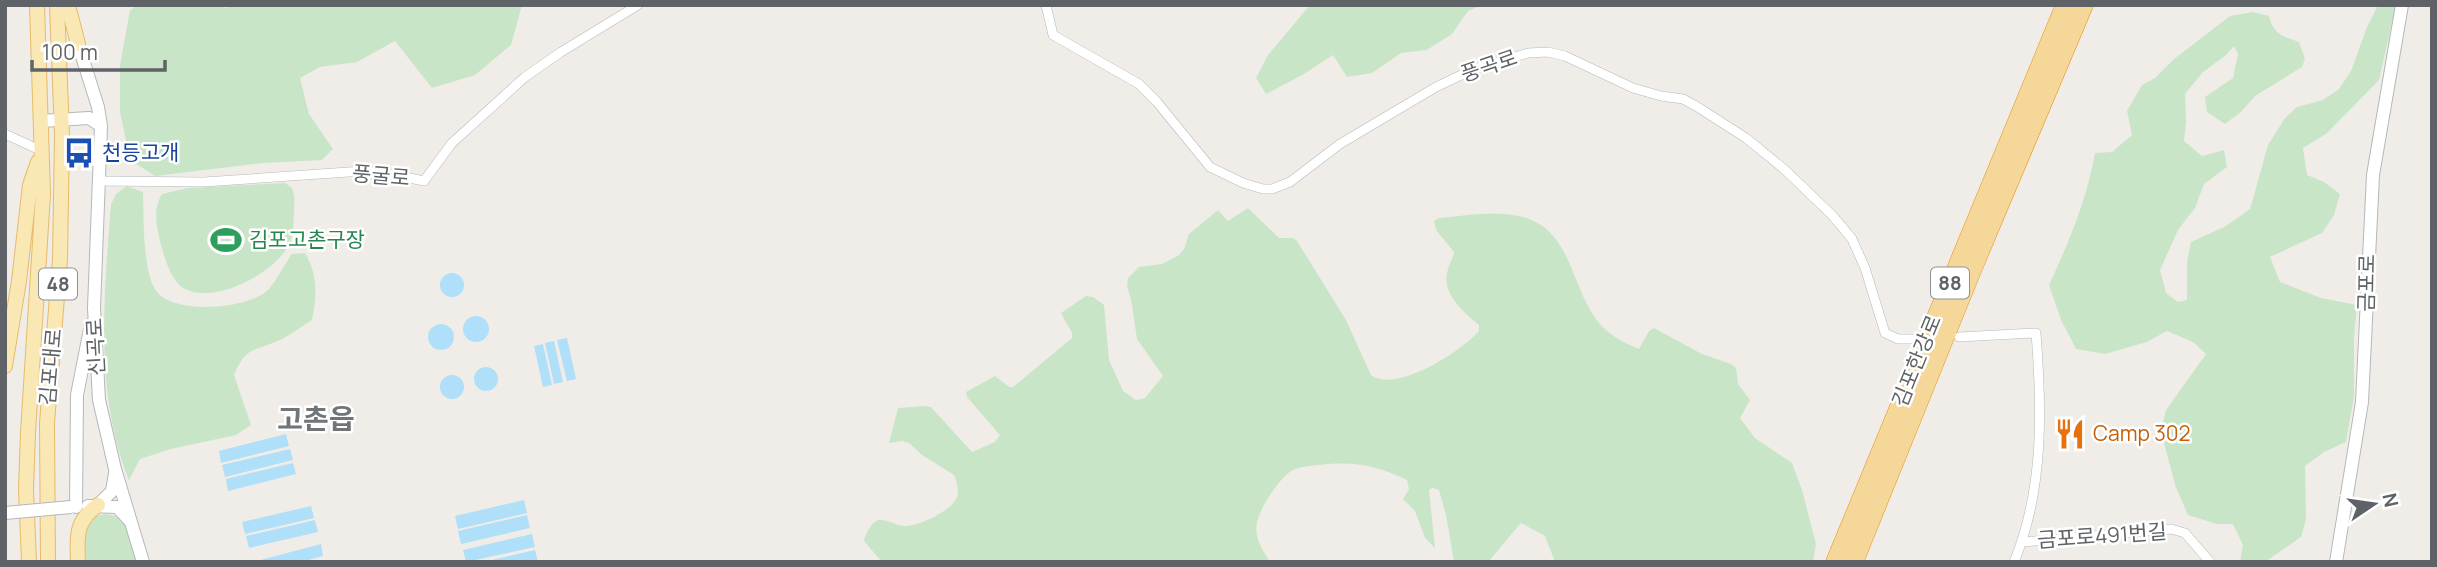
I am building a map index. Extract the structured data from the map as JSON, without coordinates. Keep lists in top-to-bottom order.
{
  "streets": {
    "highway": ["88", "김포한강로"],
    "main road": ["48", "김포대로"],
    "street": [
      "풍곡로",
      "풍굴로",
      "금포로",
      "신곡로",
      "금포로491번길"
    ]
  },
  "crossings": [
    ["풍굴로", "신곡로"]
  ],
  "districts": ["고촌읍"],
  "places": {
    "bus stop": ["천등고개"],
    "sports": ["김포고촌구장"],
    "restaurant": ["Camp 302"]
  },
  "scale_bar": "100 m",
  "north": "right"
}
